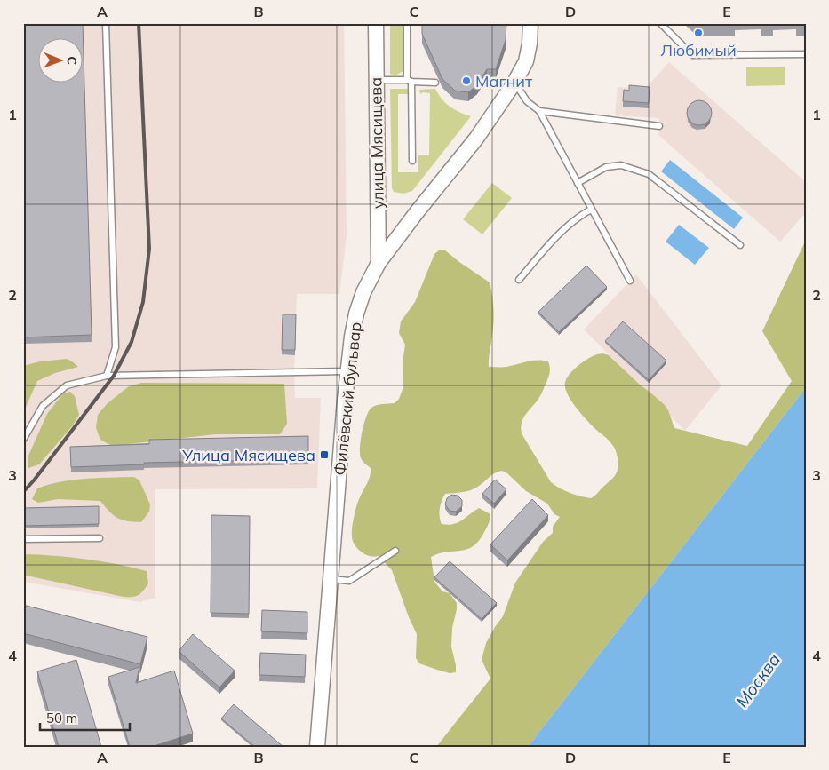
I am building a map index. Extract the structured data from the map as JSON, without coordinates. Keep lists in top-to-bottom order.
{
  "streets": {
    "street": ["улица Мясищева", "Филёвский бульвар"]
  },
  "crossings": [
    ["улица Мясищева", "Филёвский бульвар"]
  ],
  "water": ["Москва"],
  "places": {
    "other": ["Любимый", "Магнит"],
    "transit": ["Улица Мясищева"]
  },
  "scale_bar": "50 m",
  "north": "right",
  "grid": {
    "columns": [
      "A",
      "B",
      "C",
      "D",
      "E"
    ],
    "rows": [
      "1",
      "2",
      "3",
      "4"
    ]
  }
}
